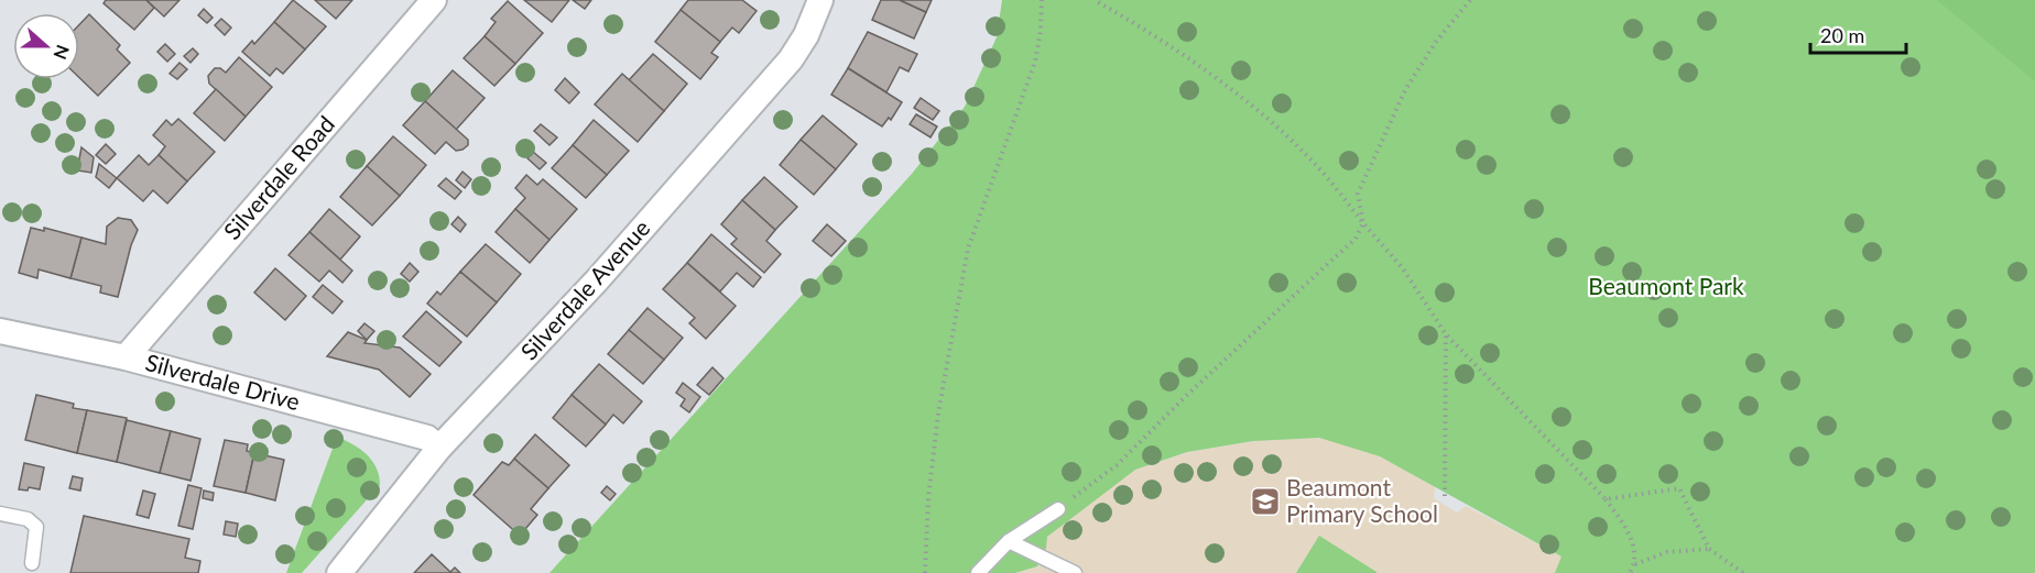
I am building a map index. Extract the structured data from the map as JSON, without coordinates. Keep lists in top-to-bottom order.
{
  "streets": {
    "street": ["Silverdale Road", "Silverdale Avenue", "Silverdale Drive"]
  },
  "crossings": [
    ["Silverdale Road", "Silverdale Drive"],
    ["Silverdale Avenue", "Silverdale Drive"]
  ],
  "parks": ["Beaumont Park"],
  "places": {
    "school or university": ["Beaumont Primary School"]
  },
  "scale_bar": "20 m",
  "north": "right"
}
